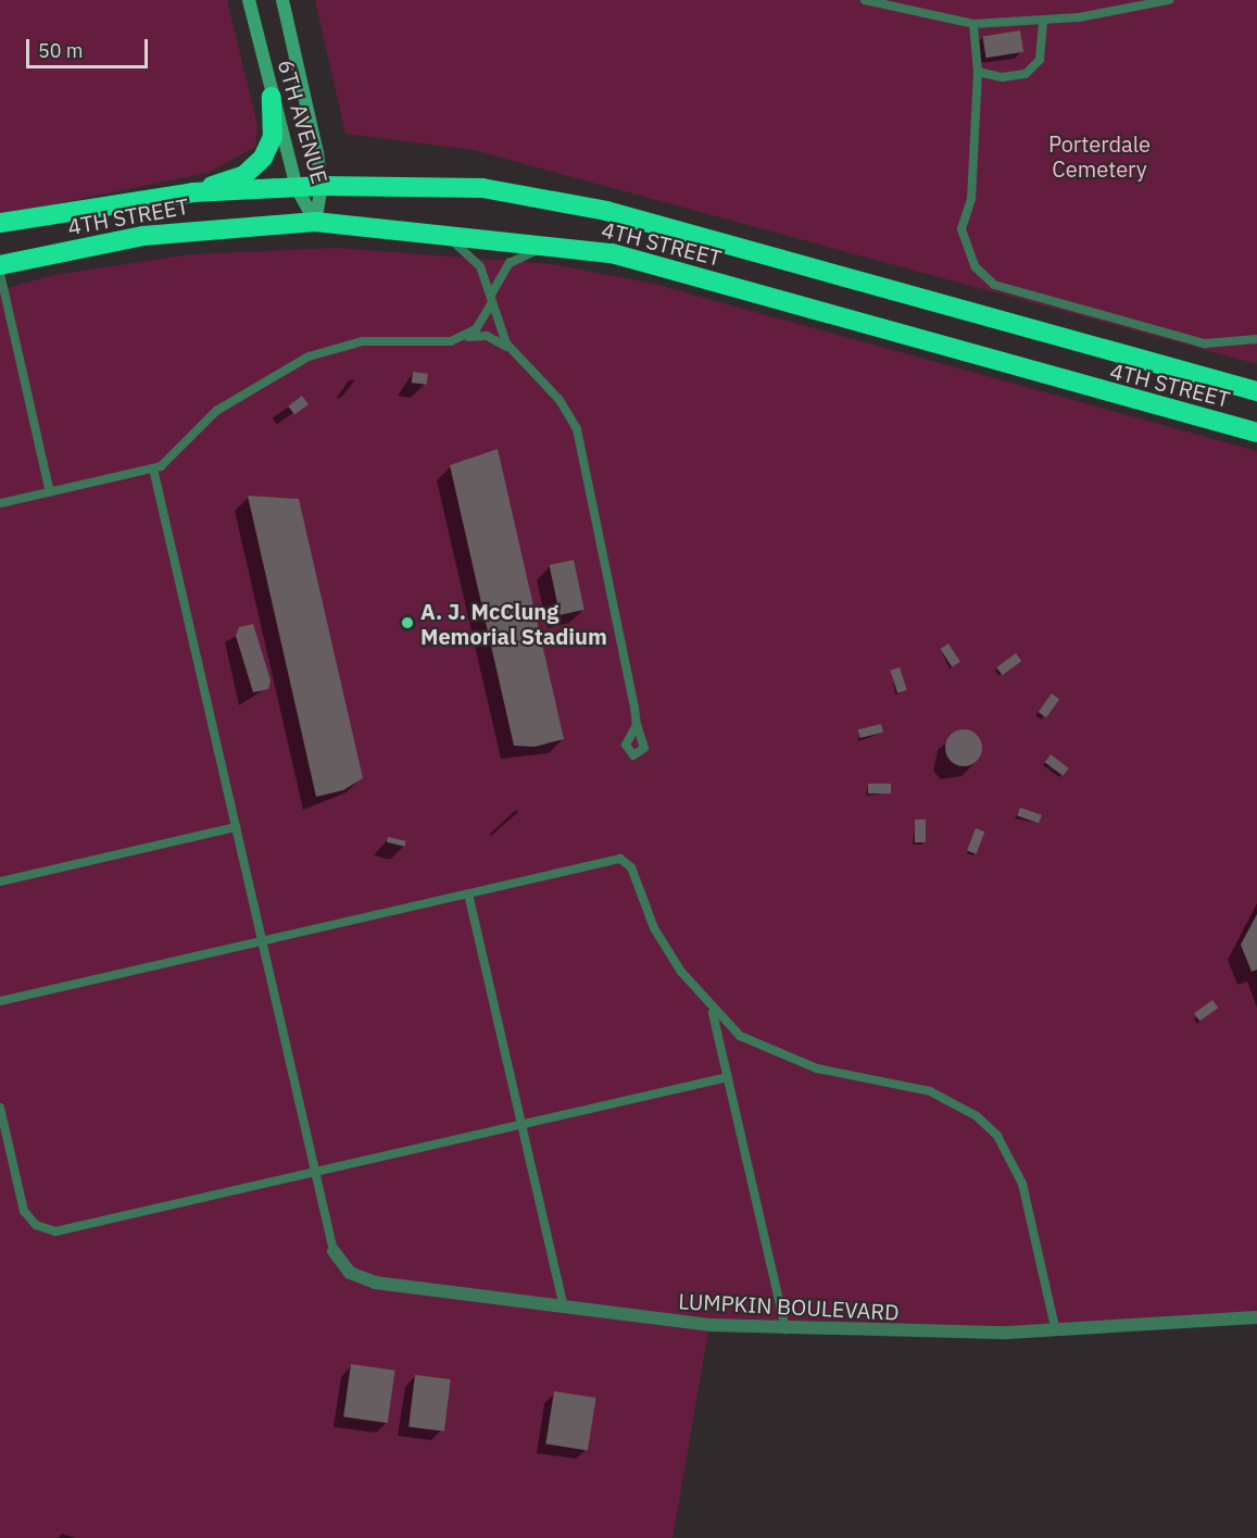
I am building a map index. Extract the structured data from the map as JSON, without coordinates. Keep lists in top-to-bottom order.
{
  "streets": {
    "highway": ["4TH STREET"],
    "main road": ["6TH AVENUE"],
    "street": ["LUMPKIN BOULEVARD"]
  },
  "crossings": [
    ["6TH AVENUE", "4TH STREET"]
  ],
  "parks": ["Porterdale Cemetery"],
  "places": ["A. J. McClung Memorial Stadium"],
  "scale_bar": "50 m"
}
